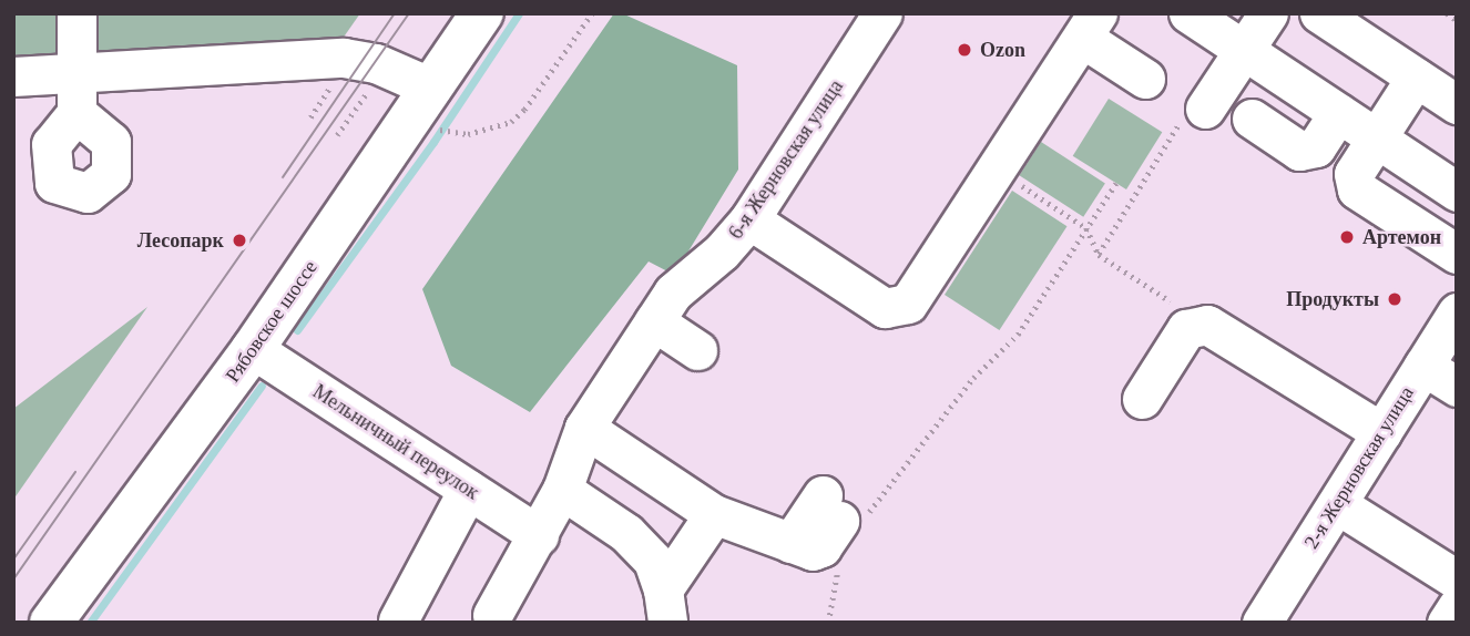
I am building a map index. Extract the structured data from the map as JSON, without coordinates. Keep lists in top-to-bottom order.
{
  "streets": {
    "main road": ["Рябовское шоссе"],
    "street": ["6-я Жерновская улица", "Мельничный переулок", "2-я Жерновская улица"]
  },
  "crossings": [
    ["6-я Жерновская улица", "Мельничный переулок"],
    ["Рябовское шоссе", "Мельничный переулок"]
  ],
  "places": [
    "Ozon",
    "Артемон",
    "Лесопарк",
    "Продукты"
  ]
}
